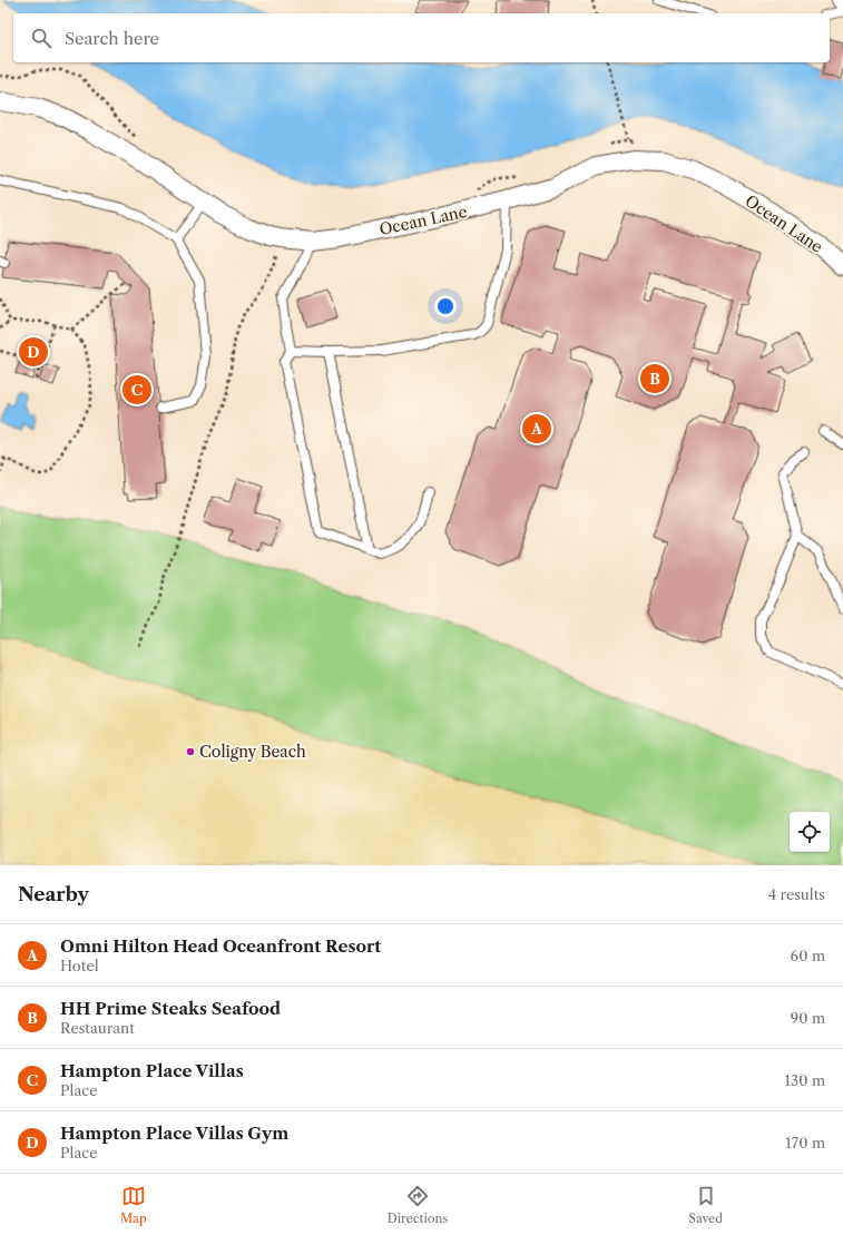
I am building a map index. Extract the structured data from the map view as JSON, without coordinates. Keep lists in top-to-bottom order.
{
  "streets": {
    "street": ["Ocean Lane"]
  },
  "places": ["Coligny Beach"],
  "page": {
    "search": "Search here",
    "pins": [
      "D",
      "B",
      "C",
      "A"
    ],
    "heading": ["Nearby", "4 results"],
    "list": [
      {
        "mark": "A",
        "name": "Omni Hilton Head Oceanfront Resort",
        "note": "Hotel",
        "value": "60 m"
      },
      {
        "mark": "B",
        "name": "HH Prime Steaks Seafood",
        "note": "Restaurant",
        "value": "90 m"
      },
      {
        "mark": "C",
        "name": "Hampton Place Villas",
        "note": "Place",
        "value": "130 m"
      },
      {
        "mark": "D",
        "name": "Hampton Place Villas Gym",
        "note": "Place",
        "value": "170 m"
      }
    ],
    "nav": ["Map", "Directions", "Saved"]
  }
}
